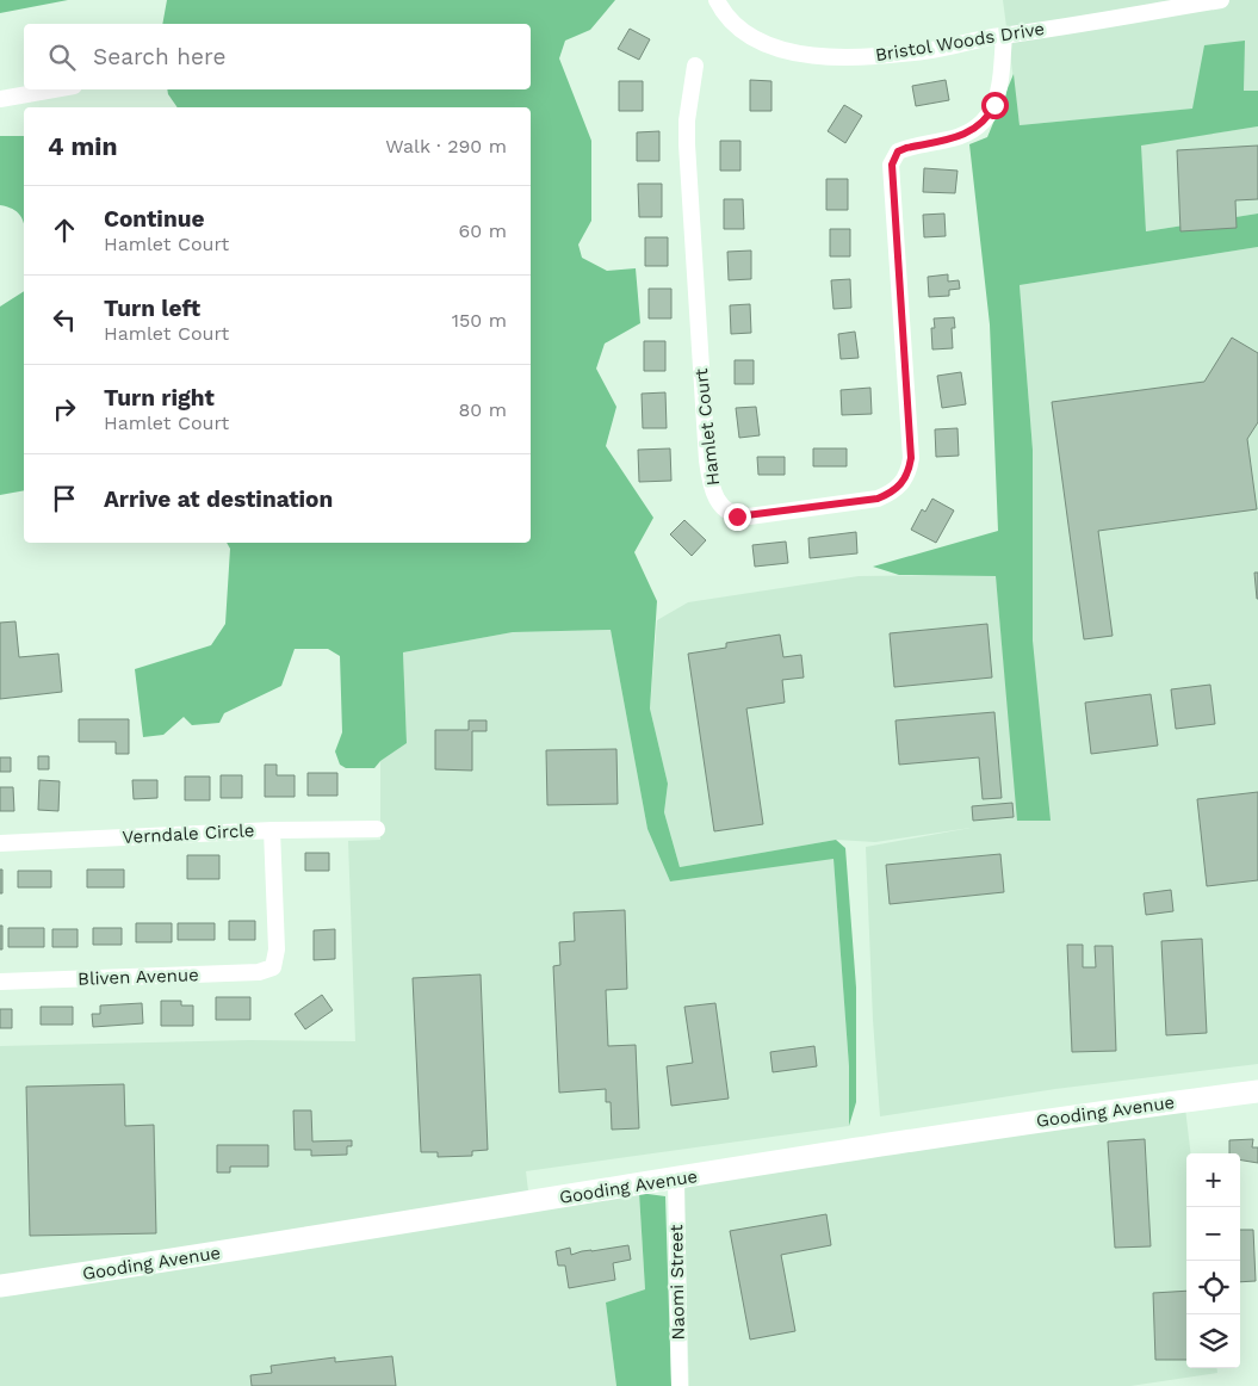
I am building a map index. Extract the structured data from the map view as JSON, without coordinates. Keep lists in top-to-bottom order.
{
  "streets": {
    "main road": ["Gooding Avenue"],
    "street": [
      "Bristol Woods Drive",
      "Hamlet Court",
      "Verndale Circle",
      "Bliven Avenue",
      "Naomi Street"
    ]
  },
  "crossings": [
    ["Bristol Woods Drive", "Hamlet Court"],
    ["Verndale Circle", "Bliven Avenue"],
    ["Gooding Avenue", "Naomi Street"]
  ],
  "page": {
    "search": "Search here",
    "heading": ["4 min", "Walk · 290 m"],
    "list": [
      ["Continue", "Hamlet Court", "60 m"],
      ["Turn left", "Hamlet Court", "150 m"],
      ["Turn right", "Hamlet Court", "80 m"],
      "Arrive at destination"
    ],
    "map_buttons": ["+", "−"]
  }
}
